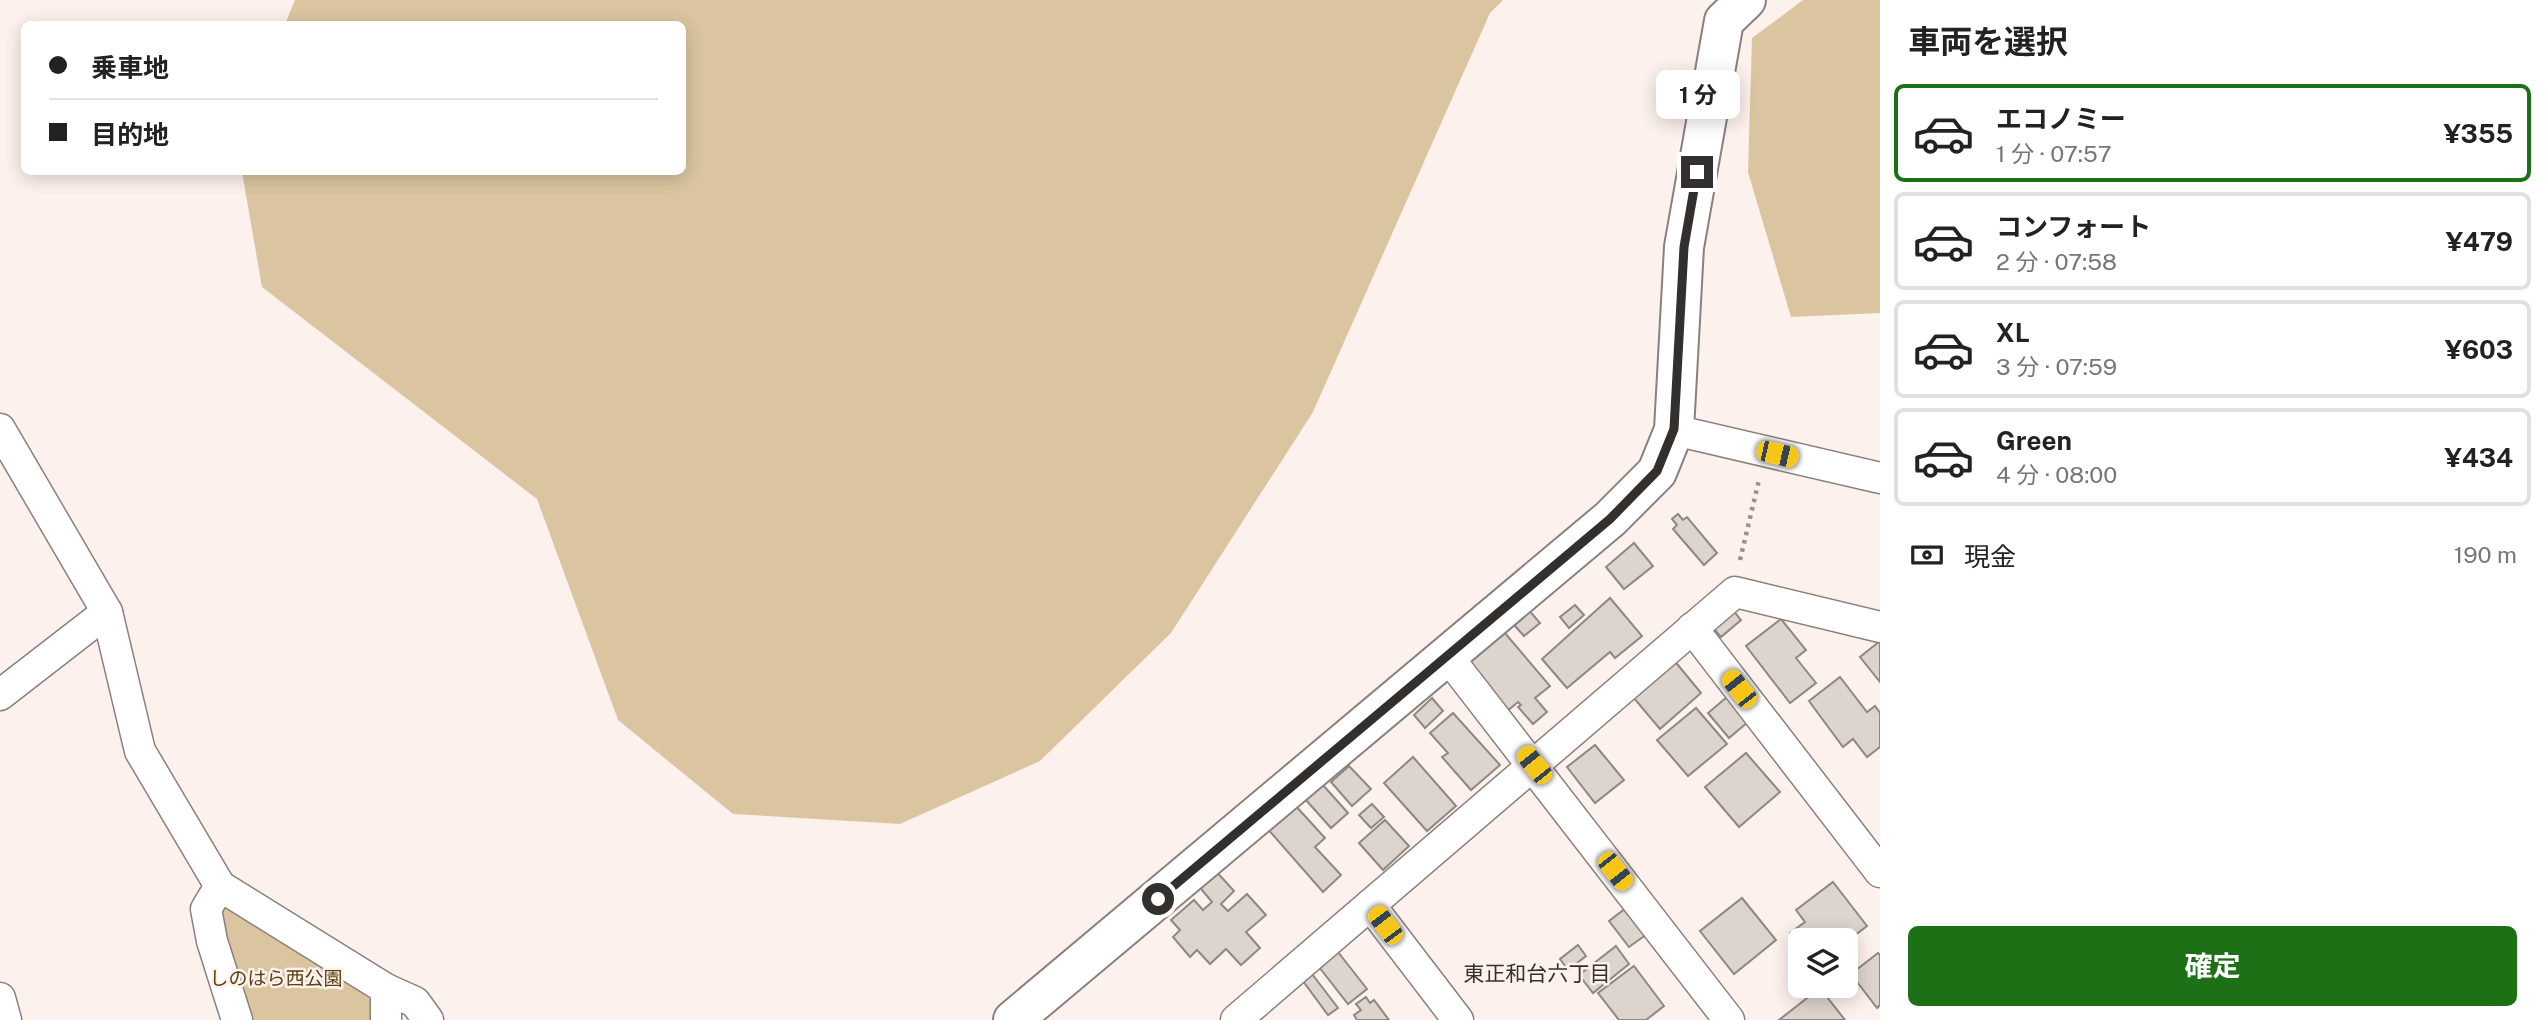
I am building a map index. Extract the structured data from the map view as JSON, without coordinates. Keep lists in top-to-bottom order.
{
  "districts": ["東正和台六丁目"],
  "parks": ["しのはら西公園"],
  "page": {
    "heading": "車両を選択",
    "banner": ["乗車地", "目的地"],
    "bubble": "1 分",
    "list": [
      {
        "name": "エコノミー",
        "note": "1 分 · 07:57",
        "value": "¥355"
      },
      {
        "name": "コンフォート",
        "note": "2 分 · 07:58",
        "value": "¥479"
      },
      {
        "name": "XL",
        "note": "3 分 · 07:59",
        "value": "¥603"
      },
      {
        "name": "Green",
        "note": "4 分 · 08:00",
        "value": "¥434"
      }
    ],
    "pay": ["現金", "190 m"],
    "buttons": "確定"
  }
}
